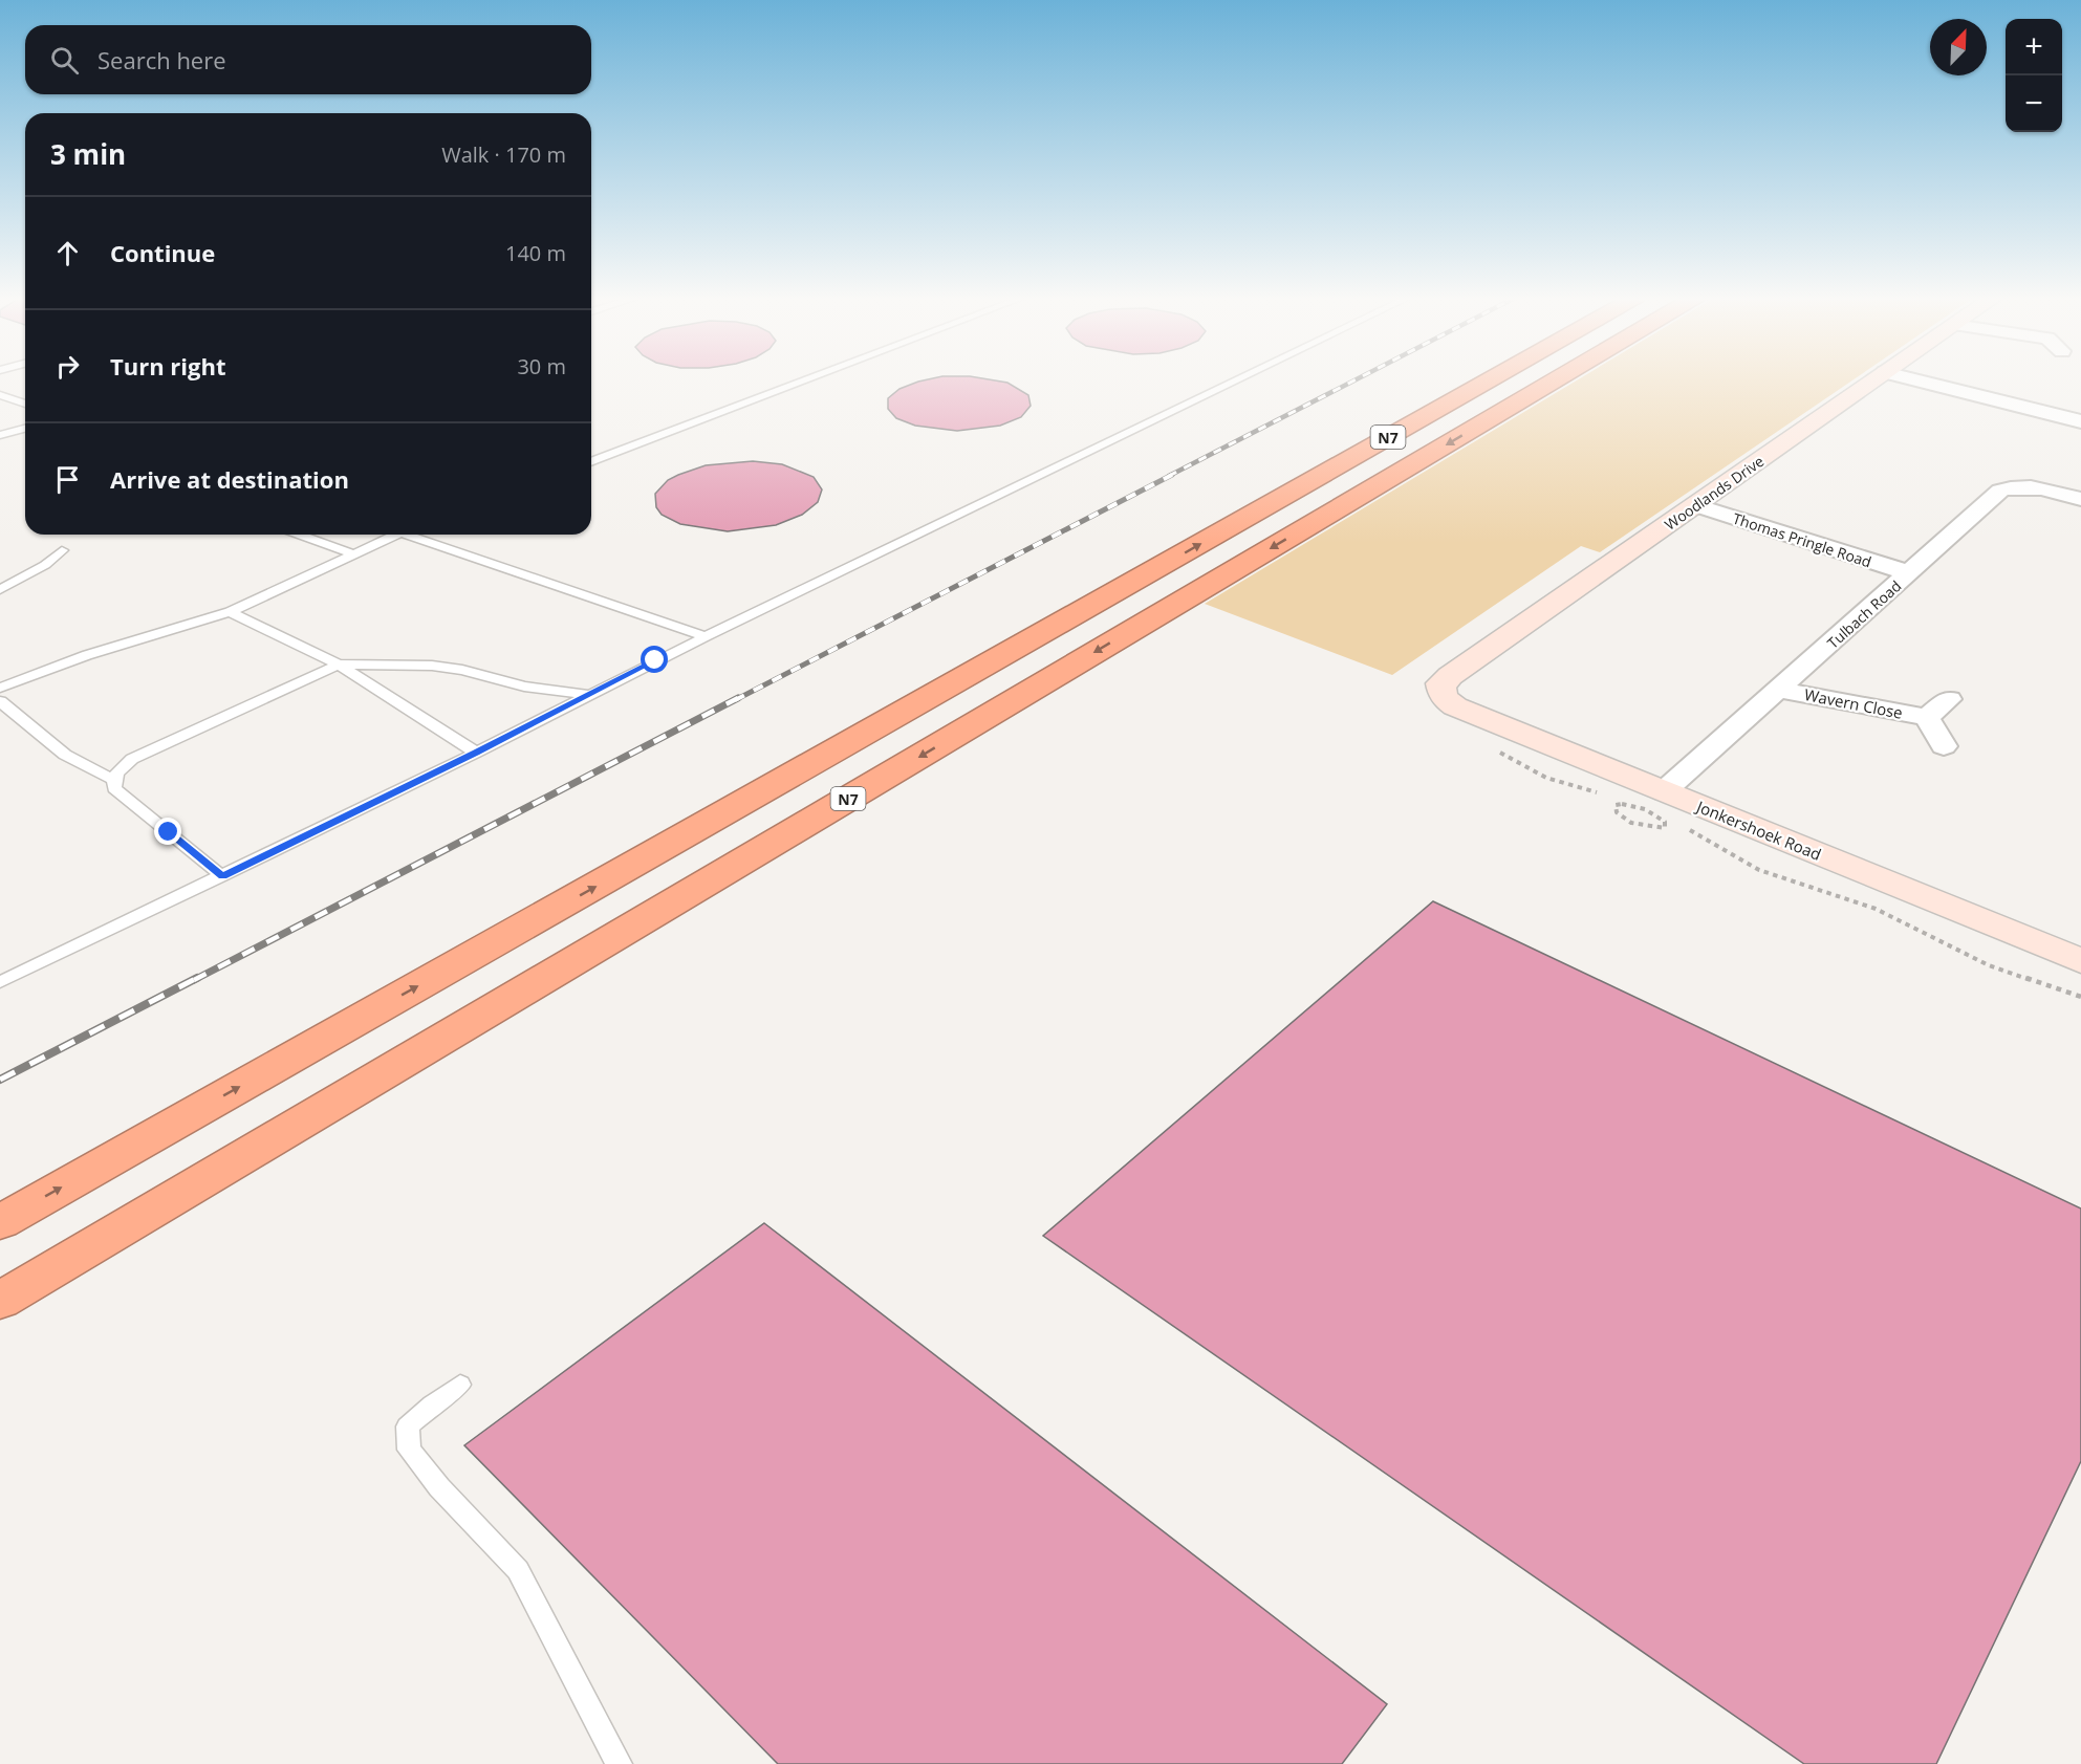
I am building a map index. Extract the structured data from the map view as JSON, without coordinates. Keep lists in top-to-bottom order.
{
  "streets": {
    "highway": ["N7"],
    "street": [
      "Woodlands Drive",
      "Thomas Pringle Road",
      "Tulbach Road",
      "Wavern Close",
      "Jonkershoek Road"
    ]
  },
  "crossings": [
    ["Woodlands Drive", "Thomas Pringle Road"],
    ["Woodlands Drive", "Jonkershoek Road"],
    ["Thomas Pringle Road", "Tulbach Road"],
    ["Tulbach Road", "Wavern Close"],
    ["Tulbach Road", "Jonkershoek Road"]
  ],
  "north": "top right",
  "page": {
    "map_buttons": ["+", "−"],
    "search": "Search here",
    "heading": ["3 min", "Walk · 170 m"],
    "list": [
      ["Continue", "140 m"],
      ["Turn right", "30 m"],
      "Arrive at destination"
    ]
  }
}
